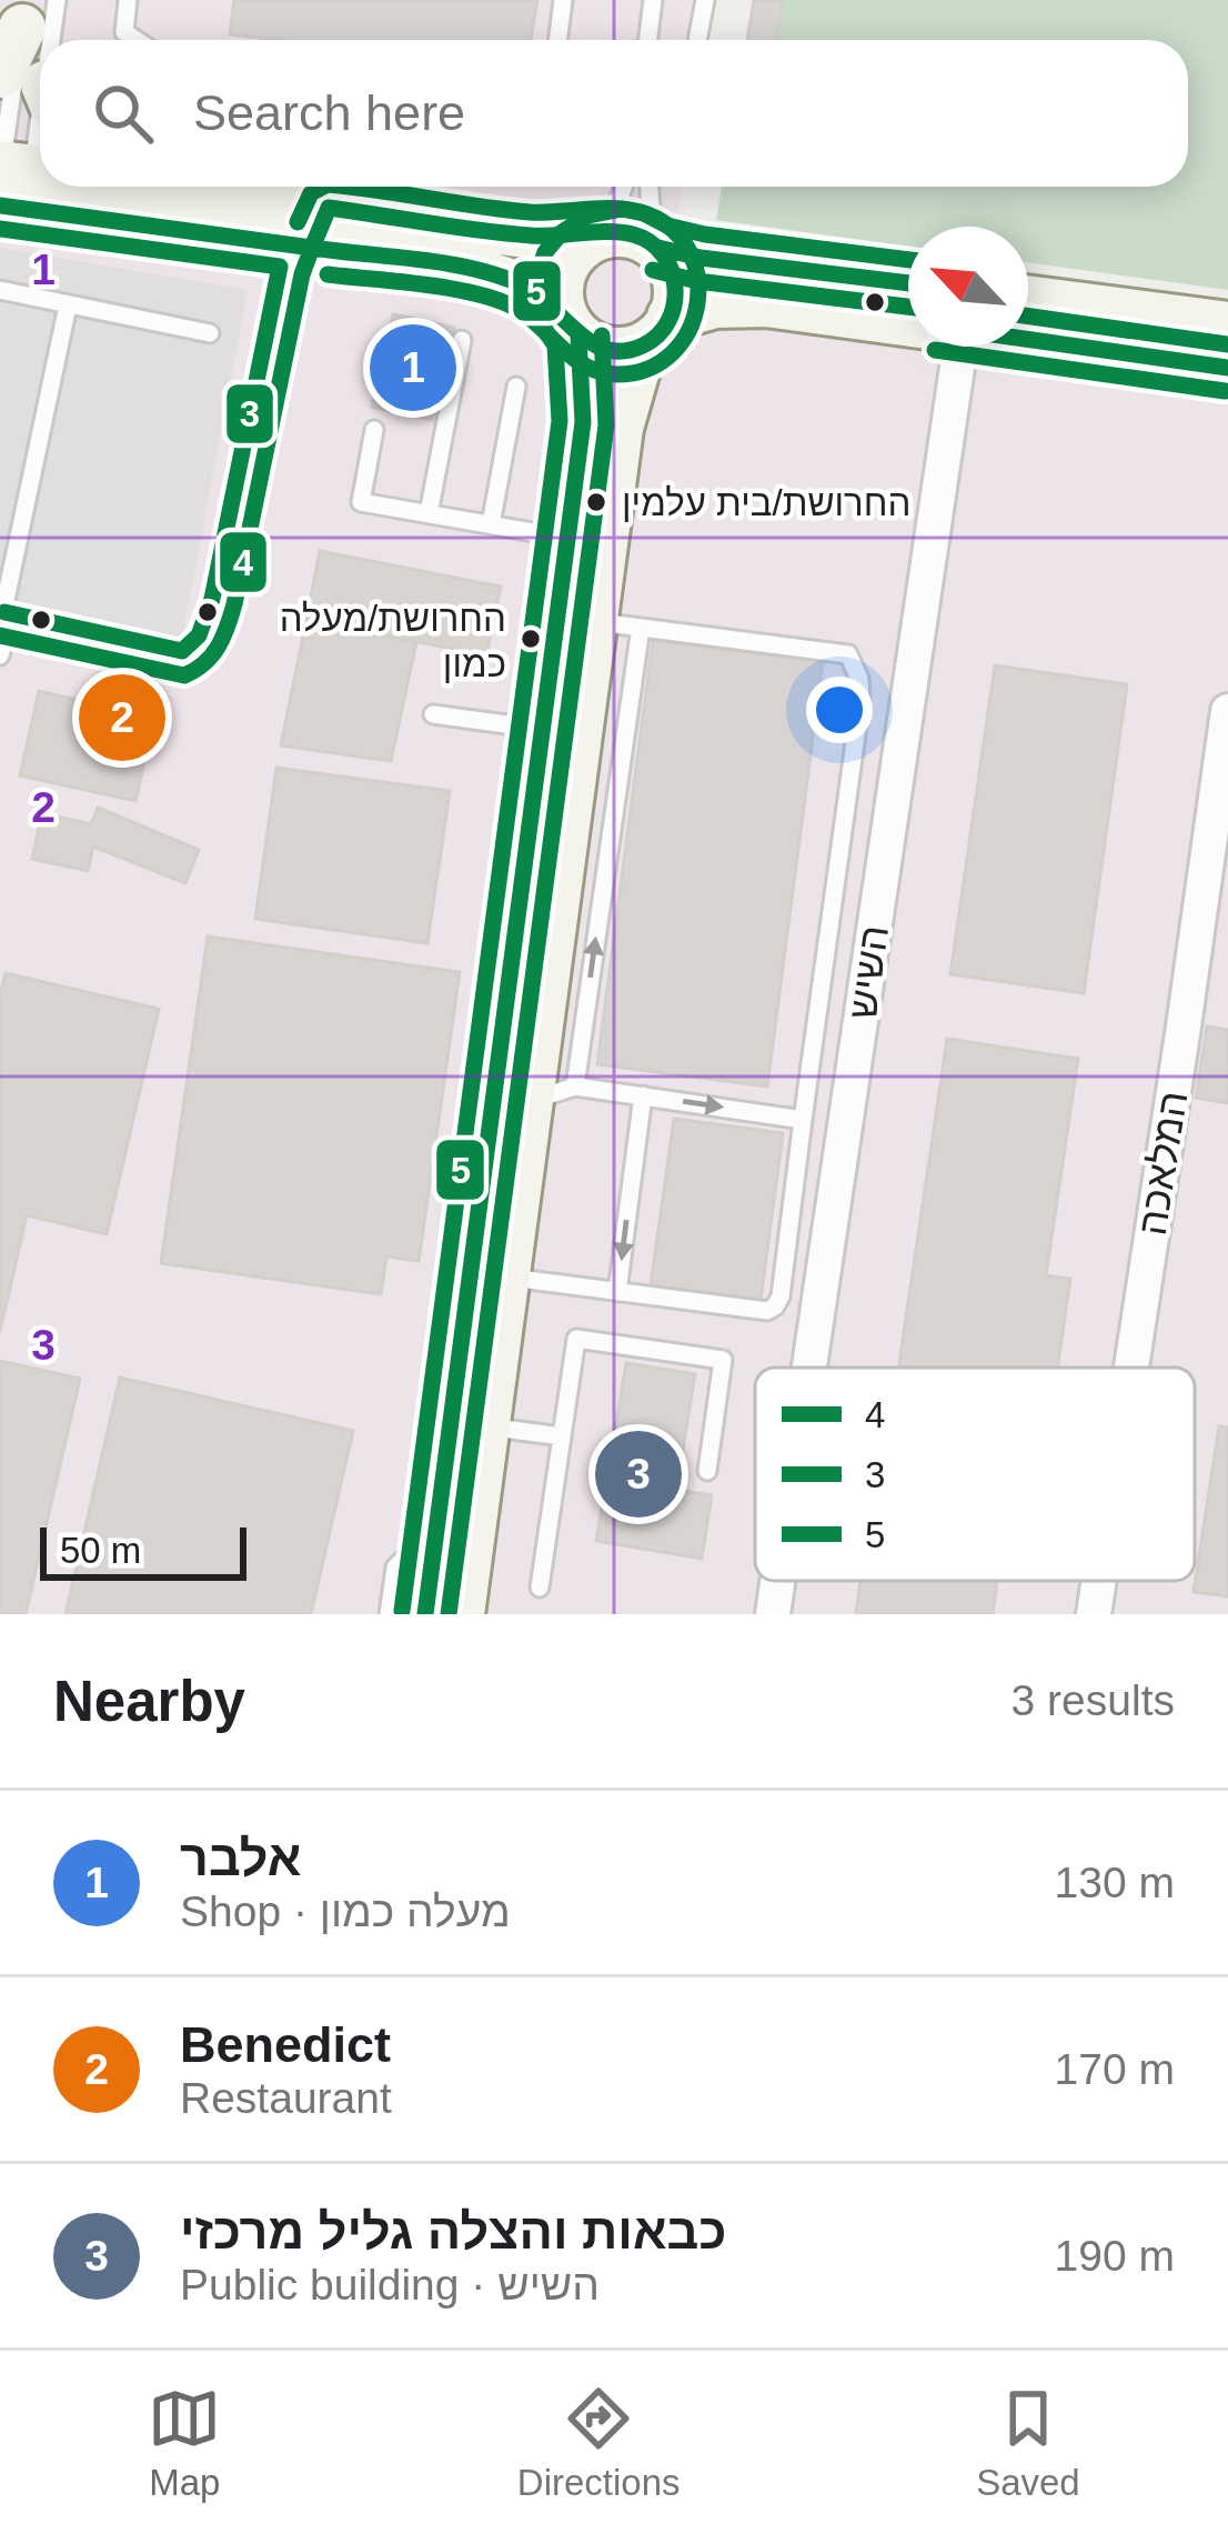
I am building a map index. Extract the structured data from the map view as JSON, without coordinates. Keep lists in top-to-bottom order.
{
  "streets": {
    "street": ["השיש", "המלאכה"]
  },
  "places": ["החרושת/בית עלמין", "החרושת/מעלה כמון"],
  "lines": ["transit line 3", "transit line 4", "transit line 5"],
  "legend": ["4", "3", "5"],
  "scale_bar": "50 m",
  "north": "top left",
  "page": {
    "search": "Search here",
    "pins": ["1", "2", "3"],
    "scale": "50 m",
    "heading": ["Nearby", "3 results"],
    "list": [
      {
        "mark": "1",
        "name": "אלבר",
        "note": "Shop · מעלה כמון",
        "value": "130 m"
      },
      {
        "mark": "2",
        "name": "Benedict",
        "note": "Restaurant",
        "value": "170 m"
      },
      {
        "mark": "3",
        "name": "כבאות והצלה גליל מרכזי",
        "note": "Public building · השיש",
        "value": "190 m"
      }
    ],
    "nav": ["Map", "Directions", "Saved"]
  },
  "grid": {
    "rows": ["1", "2", "3"]
  }
}
